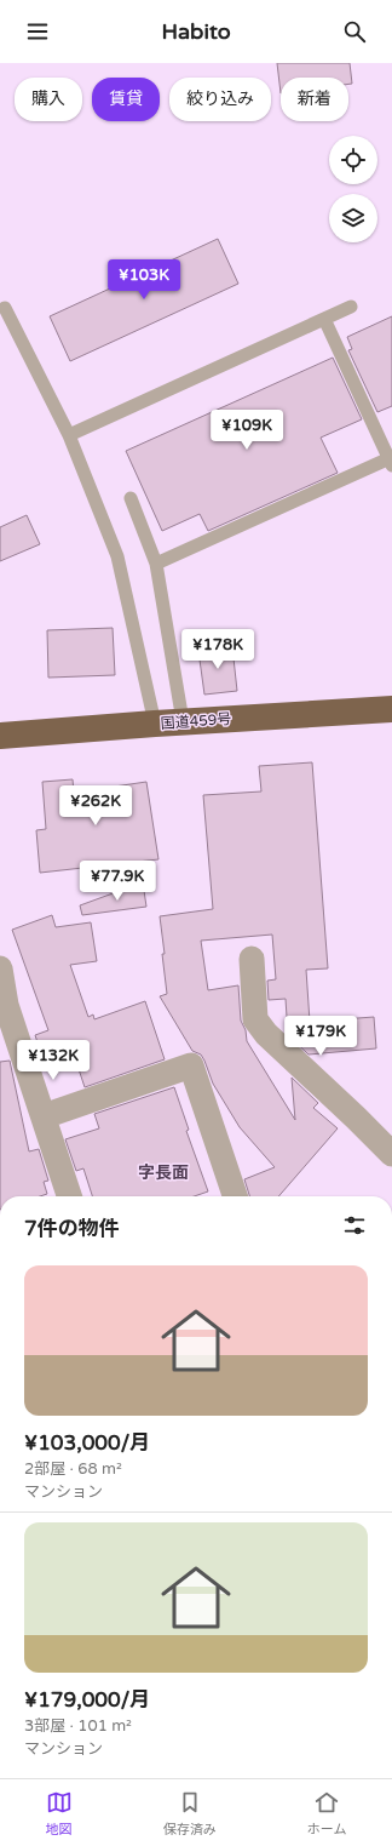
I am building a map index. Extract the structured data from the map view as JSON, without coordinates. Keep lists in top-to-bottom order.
{
  "streets": {
    "highway": ["国道459号"]
  },
  "districts": ["字長面"],
  "page": {
    "header": "Habito",
    "chip": [
      "購入",
      "賃貸",
      "絞り込み",
      "新着"
    ],
    "price": [
      "¥103K",
      "¥109K",
      "¥178K",
      "¥262K",
      "¥77.9K",
      "¥179K",
      "¥132K"
    ],
    "heading": "7件の物件",
    "list": [
      {
        "name": "¥103,000/月",
        "note": "2部屋 · 68 m² · マンション"
      },
      {
        "name": "¥179,000/月",
        "note": "3部屋 · 101 m² · マンション"
      }
    ],
    "tabs": ["地図", "保存済み", "ホーム"]
  }
}
